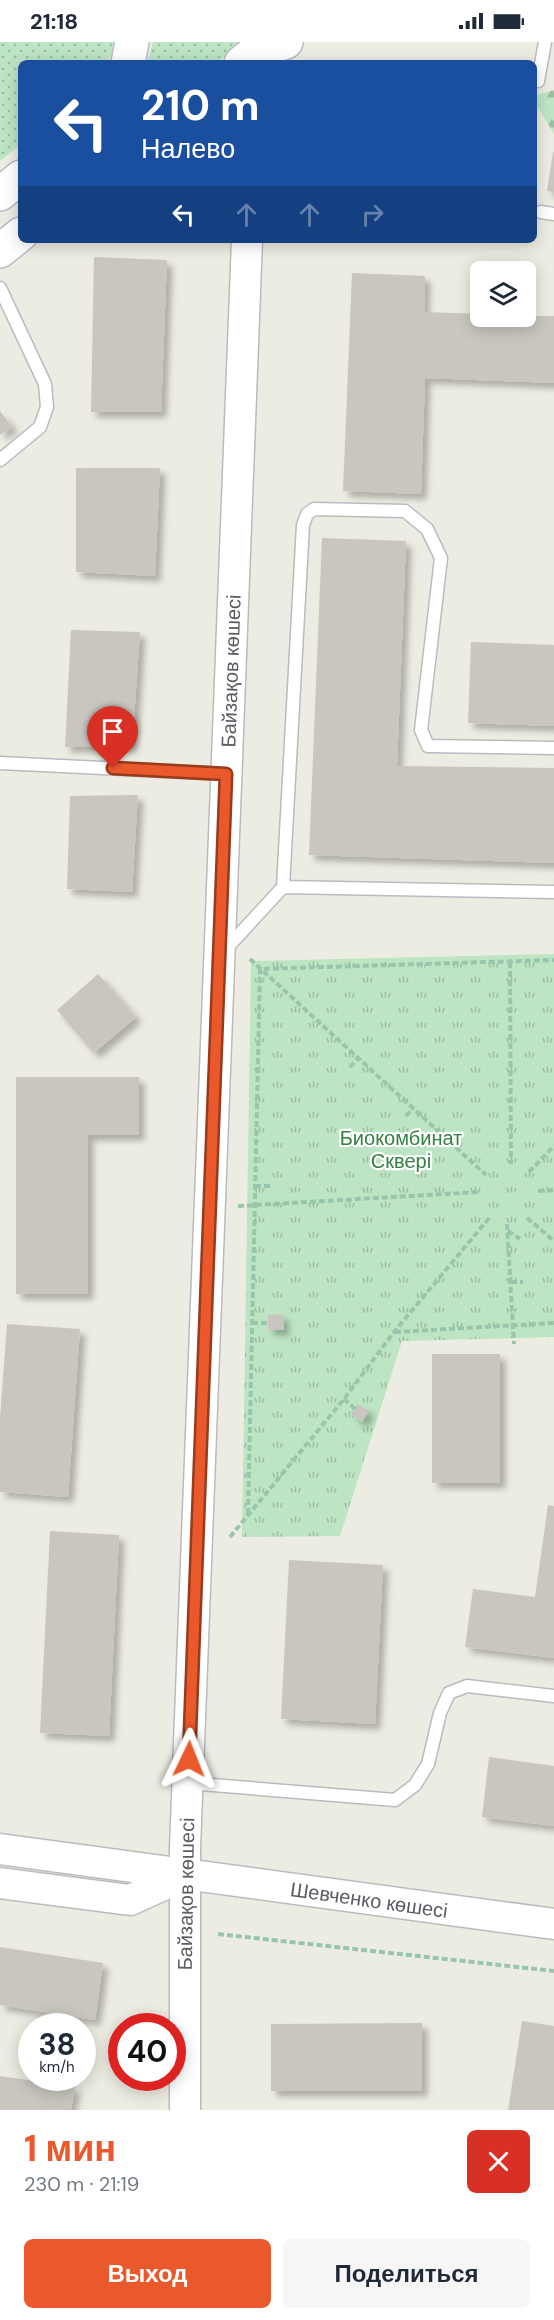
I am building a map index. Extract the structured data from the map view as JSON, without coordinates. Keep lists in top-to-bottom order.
{
  "streets": {
    "street": ["Байзақов көшесі", "Шевченко көшесі"]
  },
  "crossings": [
    ["Байзақов көшесі", "Шевченко көшесі"]
  ],
  "parks": ["Биокомбинат Сквері"],
  "page": {
    "status": "21:18",
    "turn": ["210 m", "Налево"],
    "speed": "38 km/h",
    "limit": "40",
    "heading": ["1 мин", "230 m · 21:19"],
    "buttons": ["Выход", "Поделиться"]
  }
}
